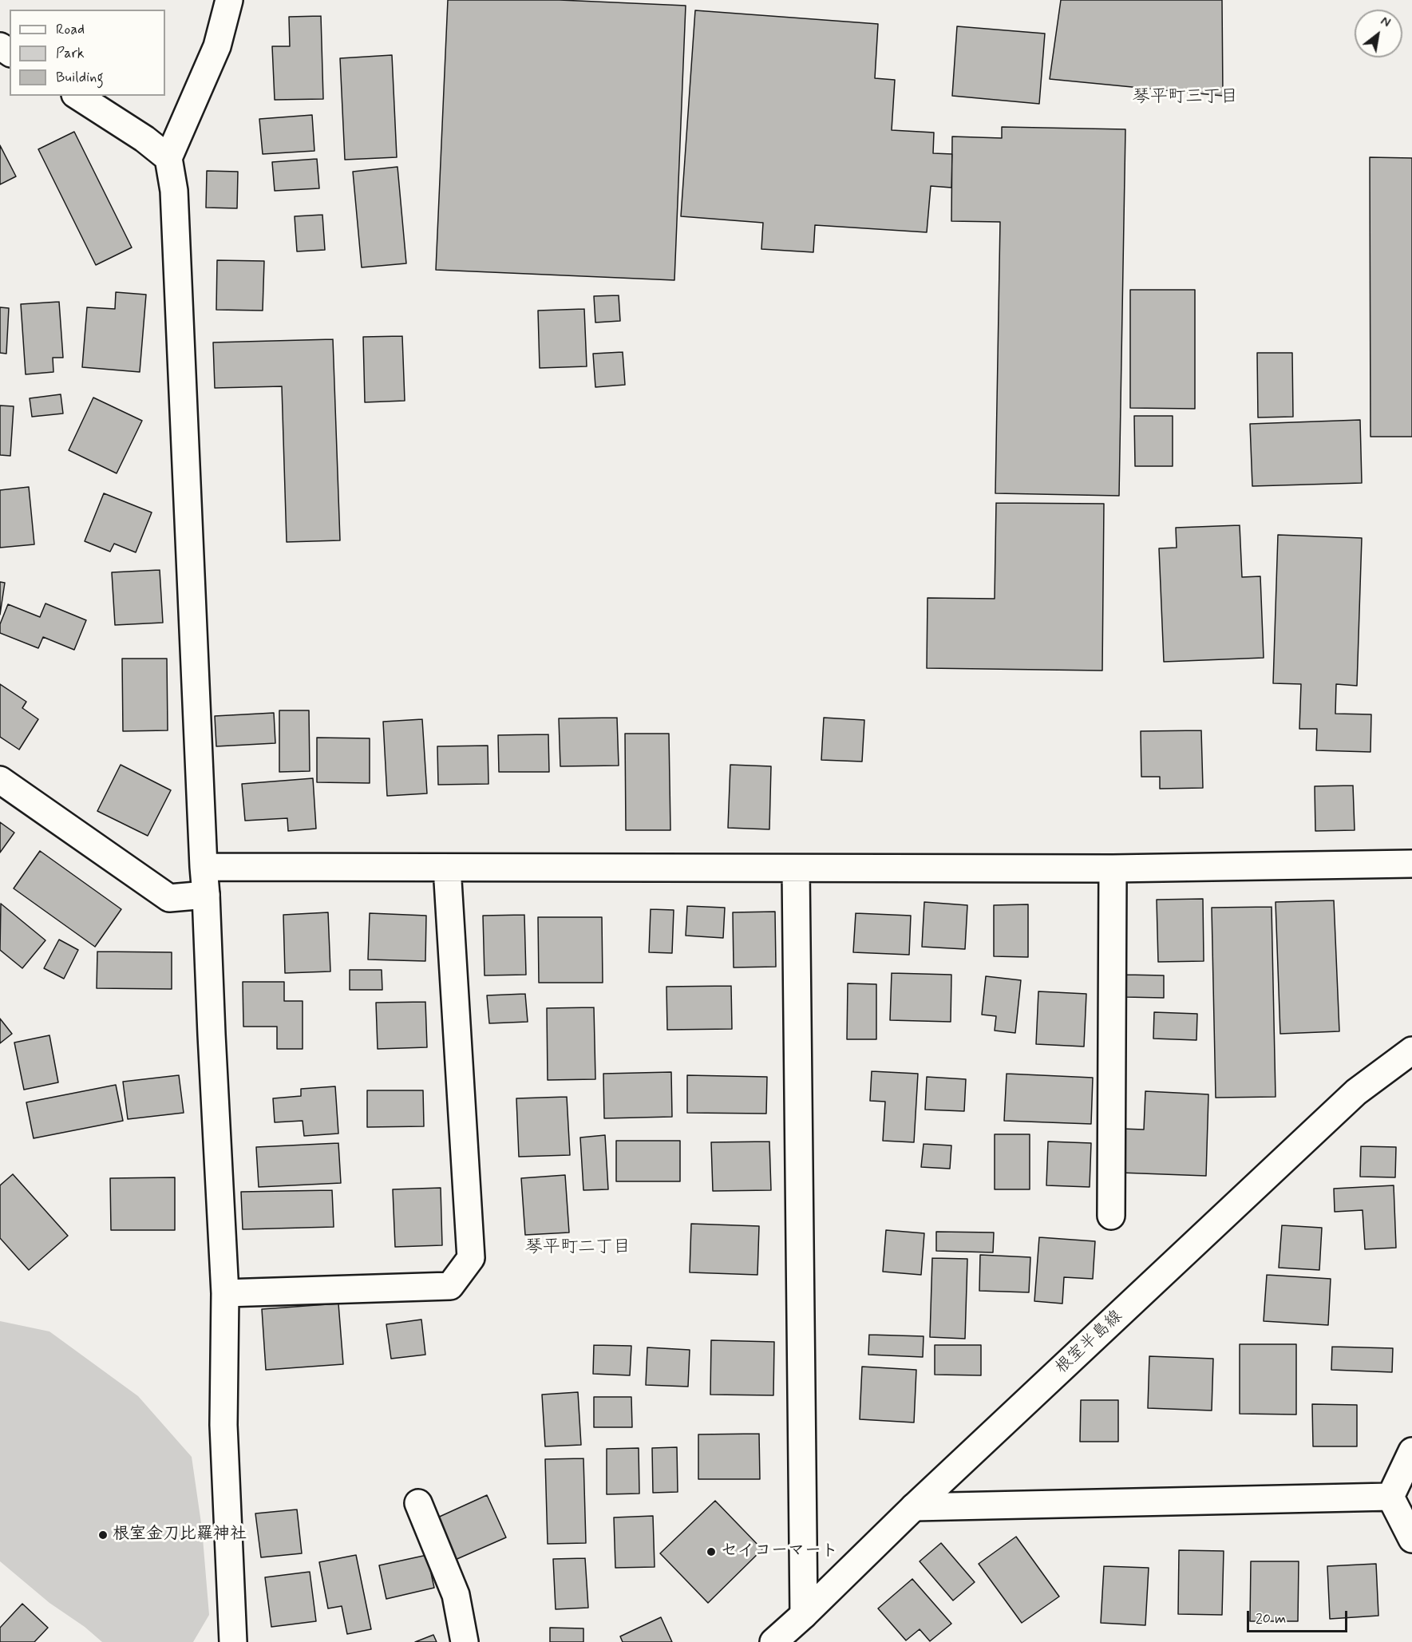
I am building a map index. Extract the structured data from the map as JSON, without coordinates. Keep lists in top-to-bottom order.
{
  "streets": {
    "street": ["根室半島線"]
  },
  "districts": ["琴平町三丁目", "琴平町二丁目"],
  "places": ["根室金刀比羅神社", "セイコーマート"],
  "legend": ["Road", "Park", "Building"],
  "scale_bar": "20 m",
  "north": "top right"
}
